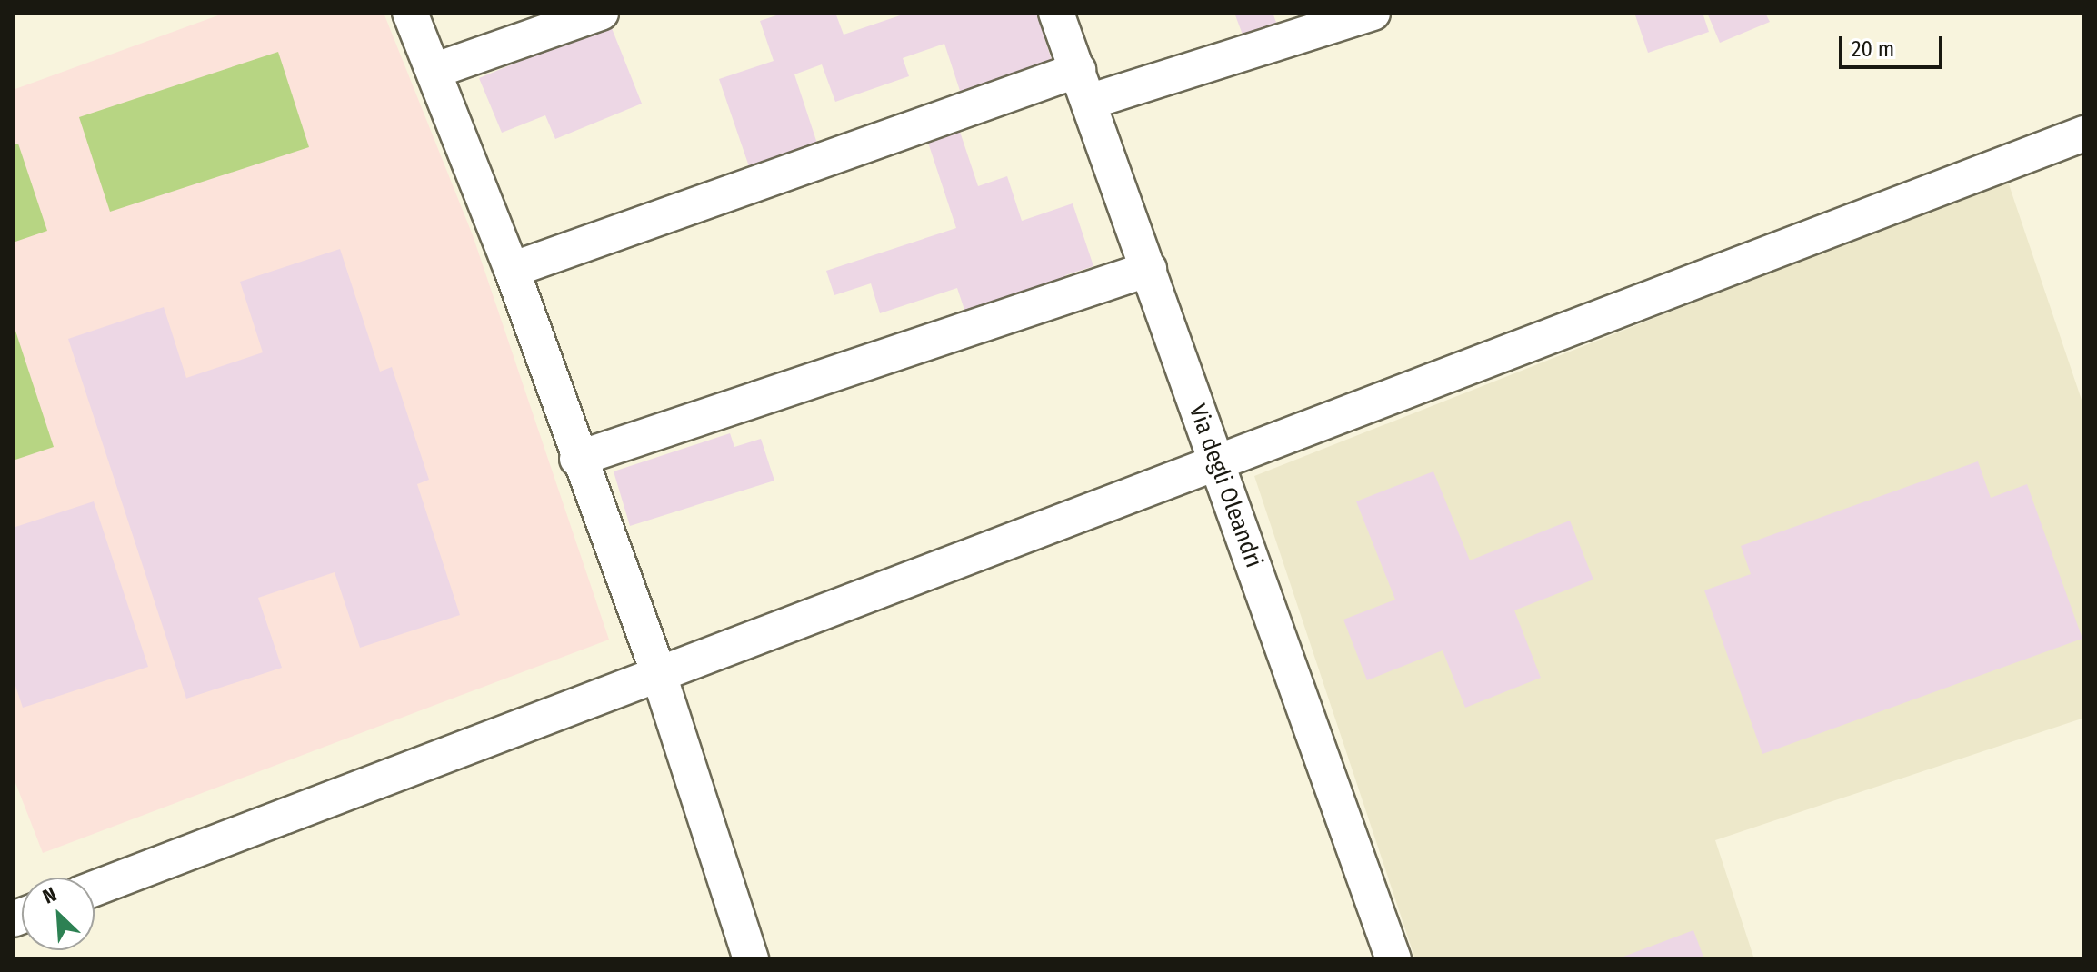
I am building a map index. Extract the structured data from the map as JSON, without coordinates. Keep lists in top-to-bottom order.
{
  "streets": {
    "street": ["Via degli Oleandri"]
  },
  "scale_bar": "20 m",
  "north": "top left"
}
